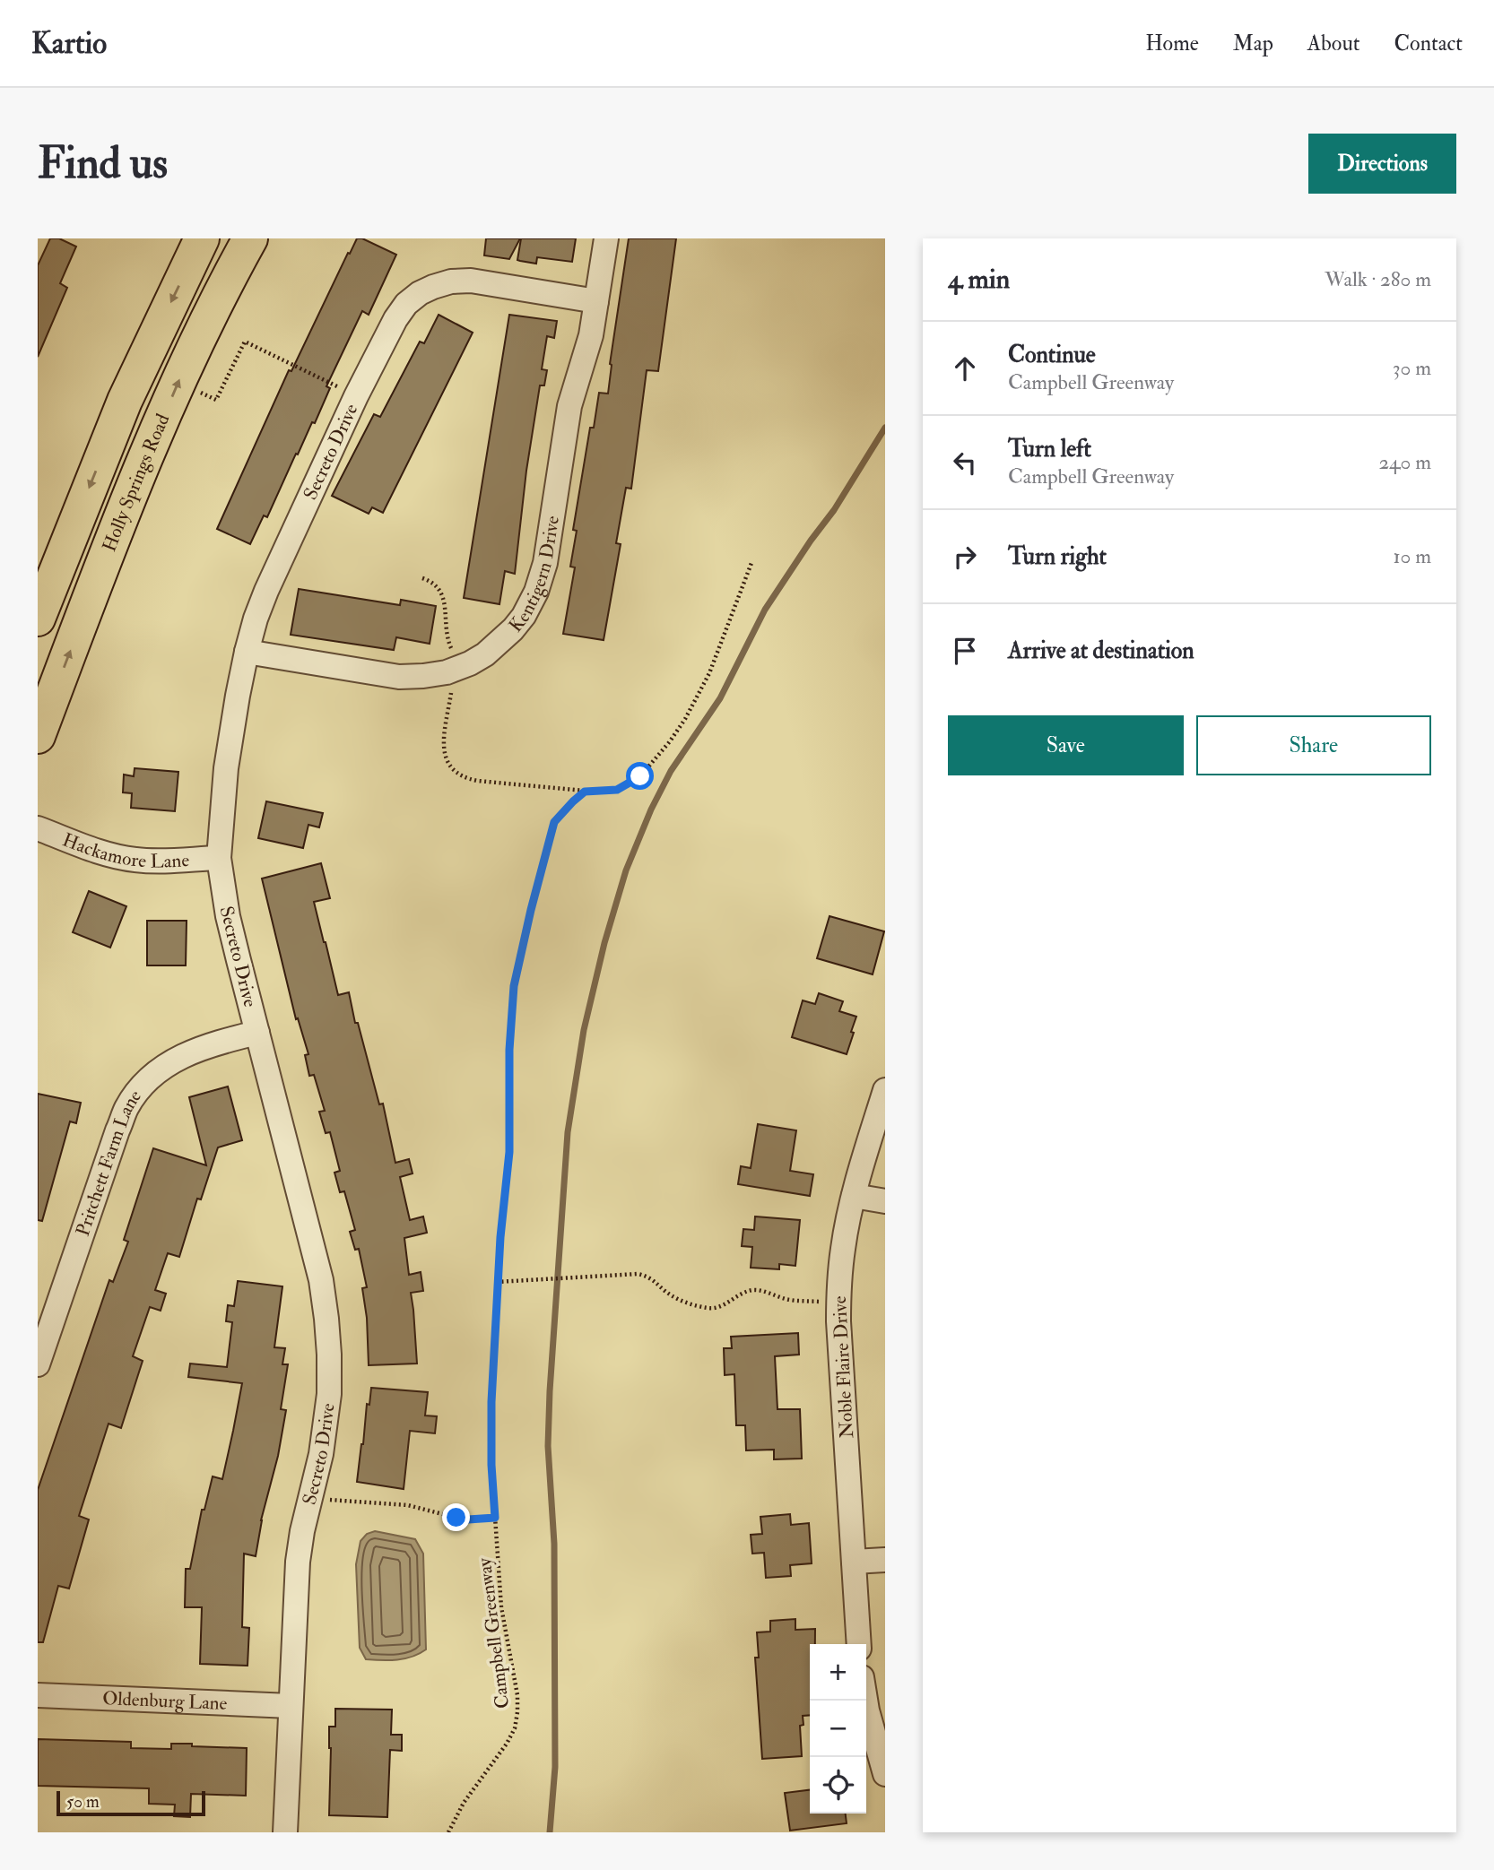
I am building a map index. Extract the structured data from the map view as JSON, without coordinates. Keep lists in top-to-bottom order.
{
  "streets": {
    "main road": ["Holly Springs Road"],
    "street": [
      "Secreto Drive",
      "Kentigern Drive",
      "Hackamore Lane",
      "Pritchett Farm Lane",
      "Noble Flaire Drive",
      "Oldenburg Lane"
    ],
    "path": ["Campbell Greenway"]
  },
  "crossings": [
    ["Secreto Drive", "Kentigern Drive"],
    ["Secreto Drive", "Hackamore Lane"],
    ["Secreto Drive", "Pritchett Farm Lane"],
    ["Secreto Drive", "Oldenburg Lane"]
  ],
  "scale_bar": "50 m",
  "page": {
    "header": "Kartio",
    "nav": [
      "Home",
      "Map",
      "About",
      "Contact"
    ],
    "buttons": [
      "Directions",
      ["Save", "Share"]
    ],
    "title": "Find us",
    "heading": ["4 min", "Walk · 280 m"],
    "list": [
      ["Continue", "Campbell Greenway", "30 m"],
      ["Turn left", "Campbell Greenway", "240 m"],
      ["Turn right", "10 m"],
      "Arrive at destination"
    ],
    "map_buttons": ["+", "−"],
    "scale": "50 m"
  }
}
